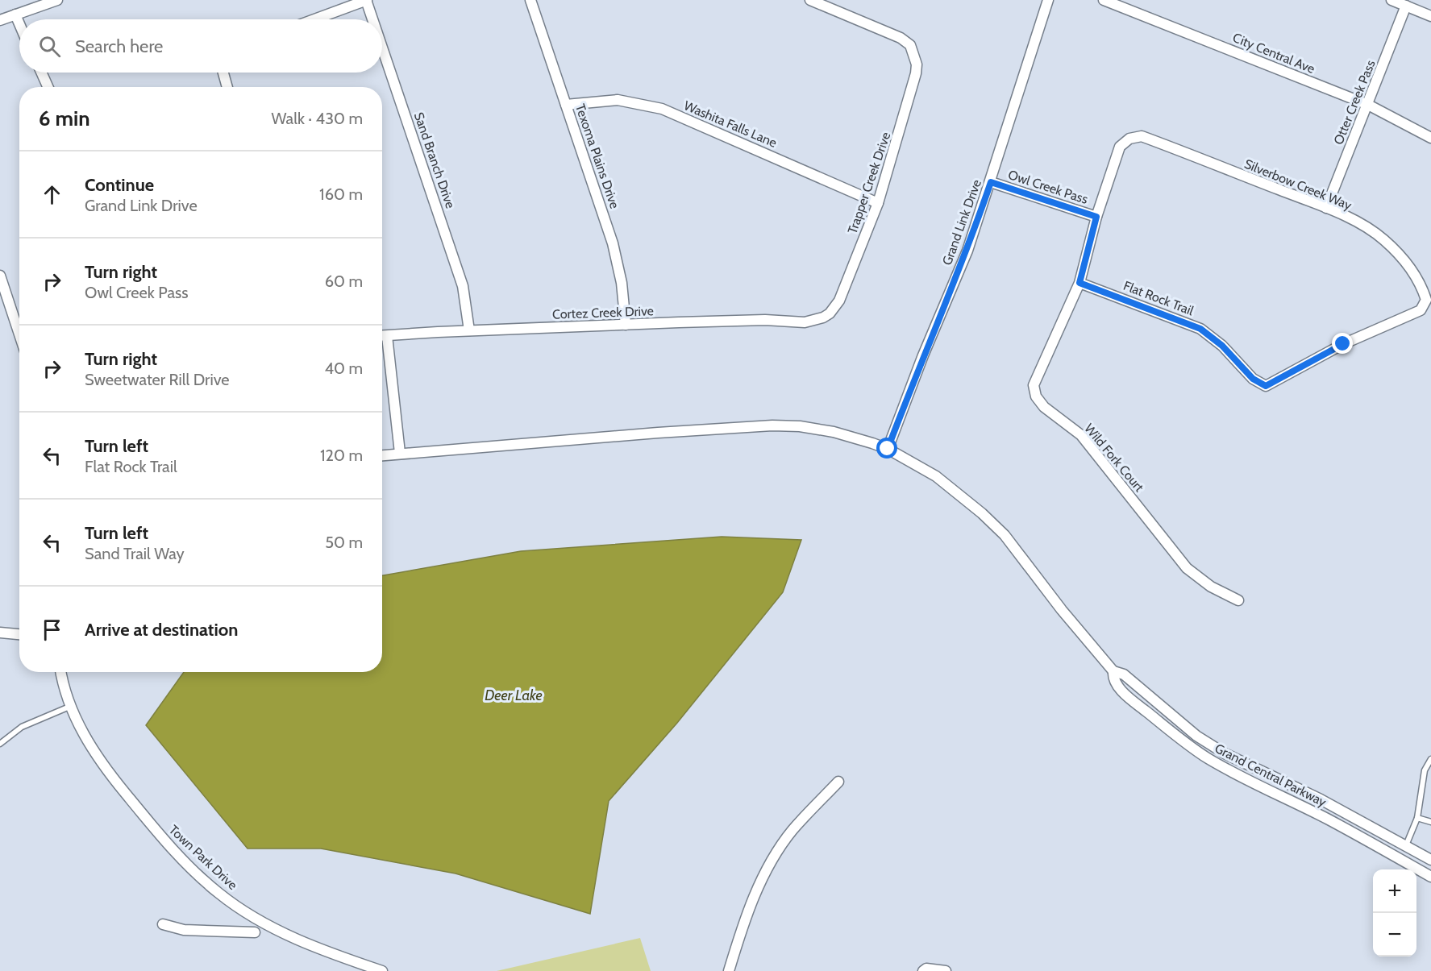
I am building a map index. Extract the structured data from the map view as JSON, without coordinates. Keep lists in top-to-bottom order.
{
  "streets": {
    "street": [
      "City Central Ave",
      "Otter Creek Pass",
      "Washita Falls Lane",
      "Texoma Plains Drive",
      "Sand Branch Drive",
      "Trapper Creek Drive",
      "Silverbow Creek Way",
      "Owl Creek Pass",
      "Grand Link Drive",
      "Flat Rock Trail",
      "Cortez Creek Drive",
      "Wild Fork Court",
      "Grand Central Parkway",
      "Town Park Drive"
    ]
  },
  "crossings": [
    ["City Central Ave", "Otter Creek Pass"],
    ["Otter Creek Pass", "Silverbow Creek Way"],
    ["Washita Falls Lane", "Texoma Plains Drive"],
    ["Washita Falls Lane", "Trapper Creek Drive"],
    ["Texoma Plains Drive", "Cortez Creek Drive"],
    ["Sand Branch Drive", "Cortez Creek Drive"],
    ["Trapper Creek Drive", "Cortez Creek Drive"],
    ["Silverbow Creek Way", "Flat Rock Trail"],
    ["Silverbow Creek Way", "Wild Fork Court"],
    ["Owl Creek Pass", "Grand Link Drive"],
    ["Owl Creek Pass", "Wild Fork Court"],
    ["Flat Rock Trail", "Wild Fork Court"]
  ],
  "water": ["Deer Lake"],
  "page": {
    "search": "Search here",
    "heading": ["6 min", "Walk · 430 m"],
    "list": [
      ["Continue", "Grand Link Drive", "160 m"],
      ["Turn right", "Owl Creek Pass", "60 m"],
      ["Turn right", "Sweetwater Rill Drive", "40 m"],
      ["Turn left", "Flat Rock Trail", "120 m"],
      ["Turn left", "Sand Trail Way", "50 m"],
      "Arrive at destination"
    ],
    "map_buttons": ["+", "−"]
  }
}
